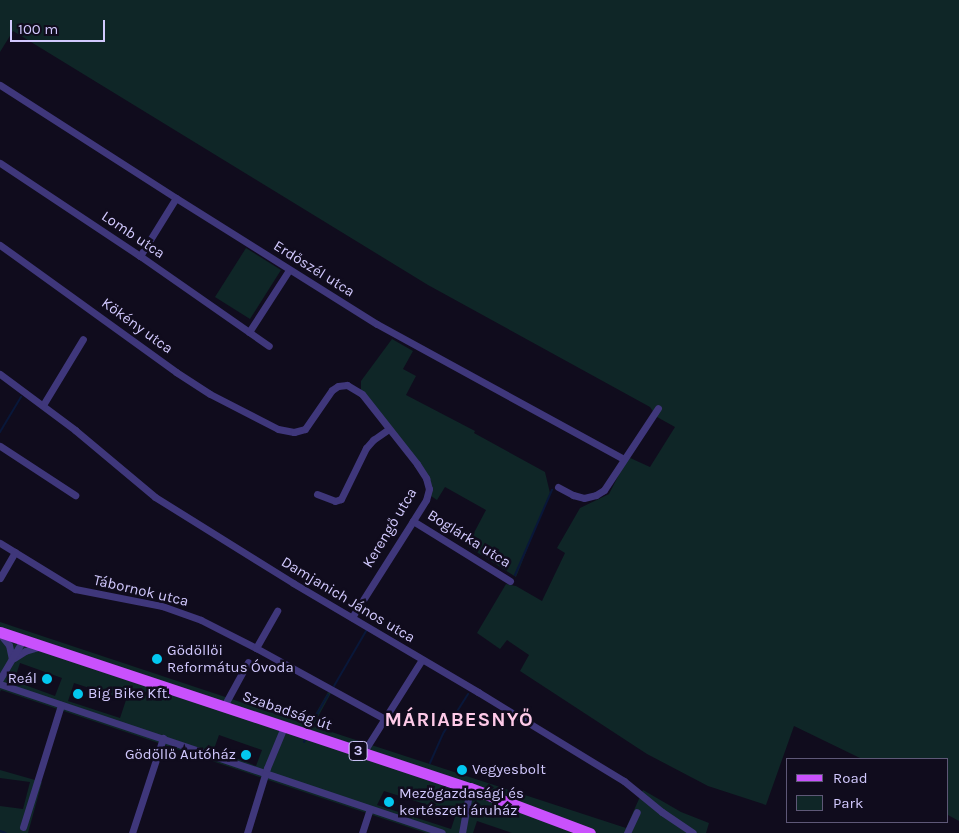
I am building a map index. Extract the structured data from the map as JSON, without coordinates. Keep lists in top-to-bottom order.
{
  "streets": {
    "main road": ["Szabadság út", "3"],
    "street": [
      "Lomb utca",
      "Erdőszél utca",
      "Kökény utca",
      "Kerengő utca",
      "Boglárka utca",
      "Tábornok utca",
      "Damjanich János utca"
    ]
  },
  "crossings": [
    ["Kökény utca", "Kerengő utca"],
    ["Kerengő utca", "Boglárka utca"],
    ["Kerengő utca", "Damjanich János utca"]
  ],
  "districts": ["MÁRIABESNYŐ"],
  "places": [
    "Gödöllői Református Óvoda",
    "Reál",
    "Big Bike Kft.",
    "Gödöllő Autóház",
    "Vegyesbolt",
    "Mezőgazdasági és kertészeti áruház"
  ],
  "legend": ["Road", "Park"],
  "scale_bar": "100 m"
}
